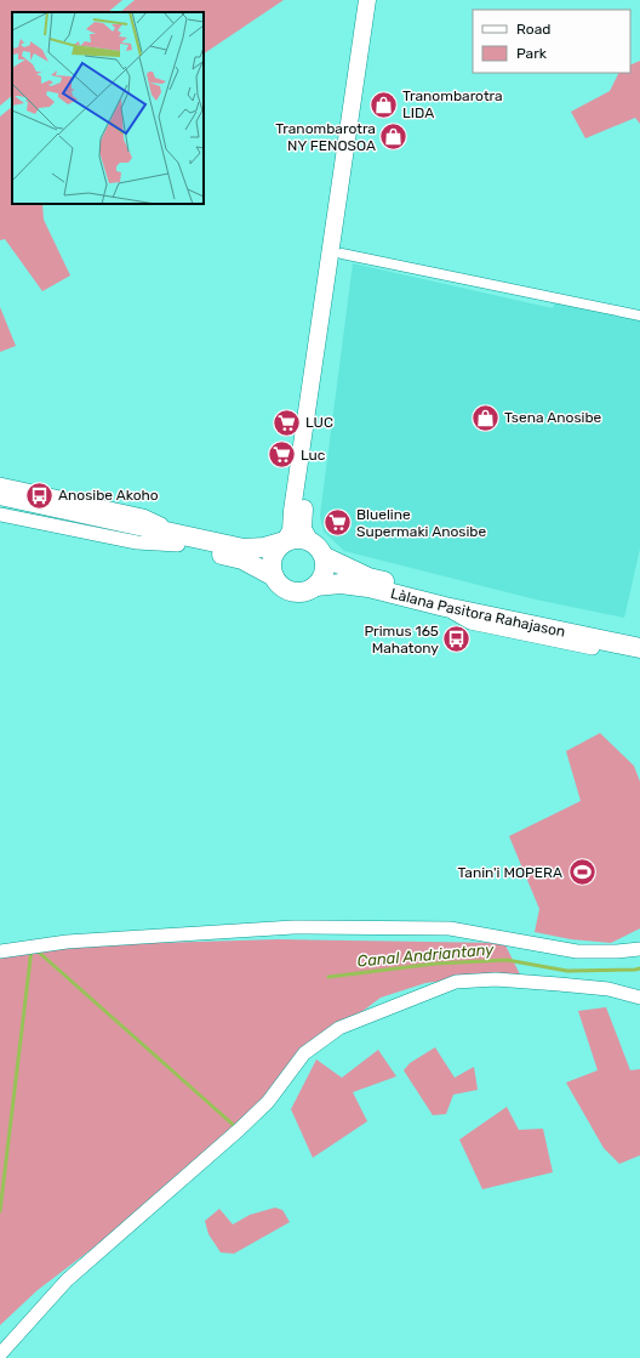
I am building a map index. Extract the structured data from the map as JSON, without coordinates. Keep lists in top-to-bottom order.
{
  "streets": {
    "main road": ["Làlana Pasitora Rahajason"]
  },
  "water": ["Canal Andriantany"],
  "places": {
    "shop": ["Tranombarotra LIDA", "Tranombarotra NY FENOSOA", "Tsena Anosibe"],
    "supermarket": ["LUC", "Luc", "Blueline Supermaki Anosibe"],
    "bus stop": ["Anosibe Akoho", "Primus 165 Mahatony"],
    "sports": ["Tanin'i MOPERA"]
  },
  "legend": ["Road", "Park"]
}
